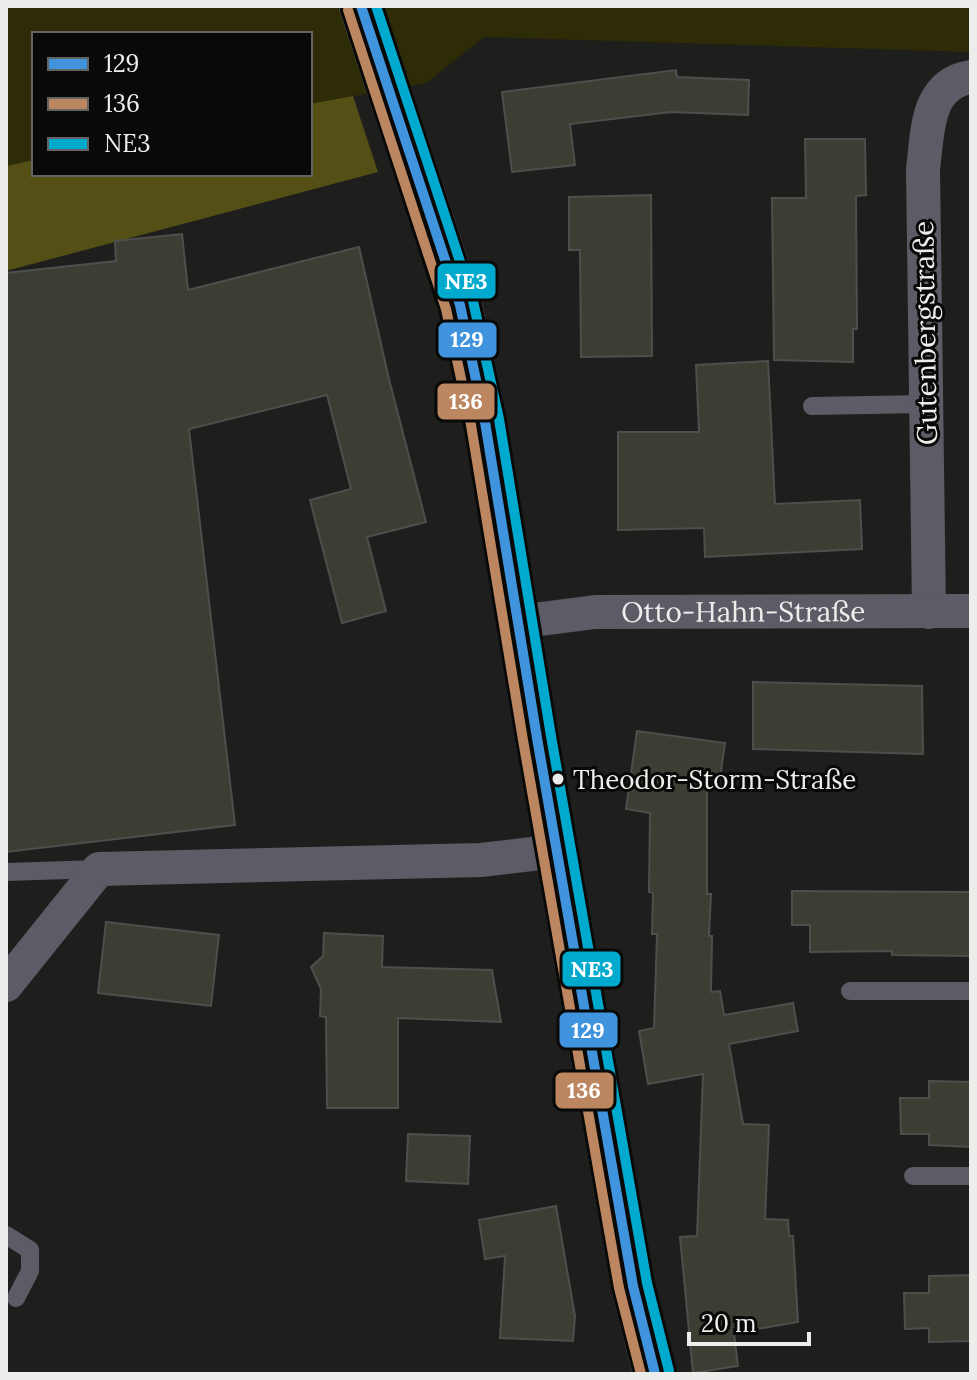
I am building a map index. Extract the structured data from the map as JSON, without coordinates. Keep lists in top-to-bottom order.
{
  "streets": {
    "street": ["Gutenbergstraße", "Otto-Hahn-Straße"]
  },
  "crossings": [
    ["Gutenbergstraße", "Otto-Hahn-Straße"]
  ],
  "places": ["Theodor-Storm-Straße"],
  "lines": ["transit line 129", "transit line NE3", "transit line 136"],
  "legend": ["129", "136", "NE3"],
  "scale_bar": "20 m"
}
